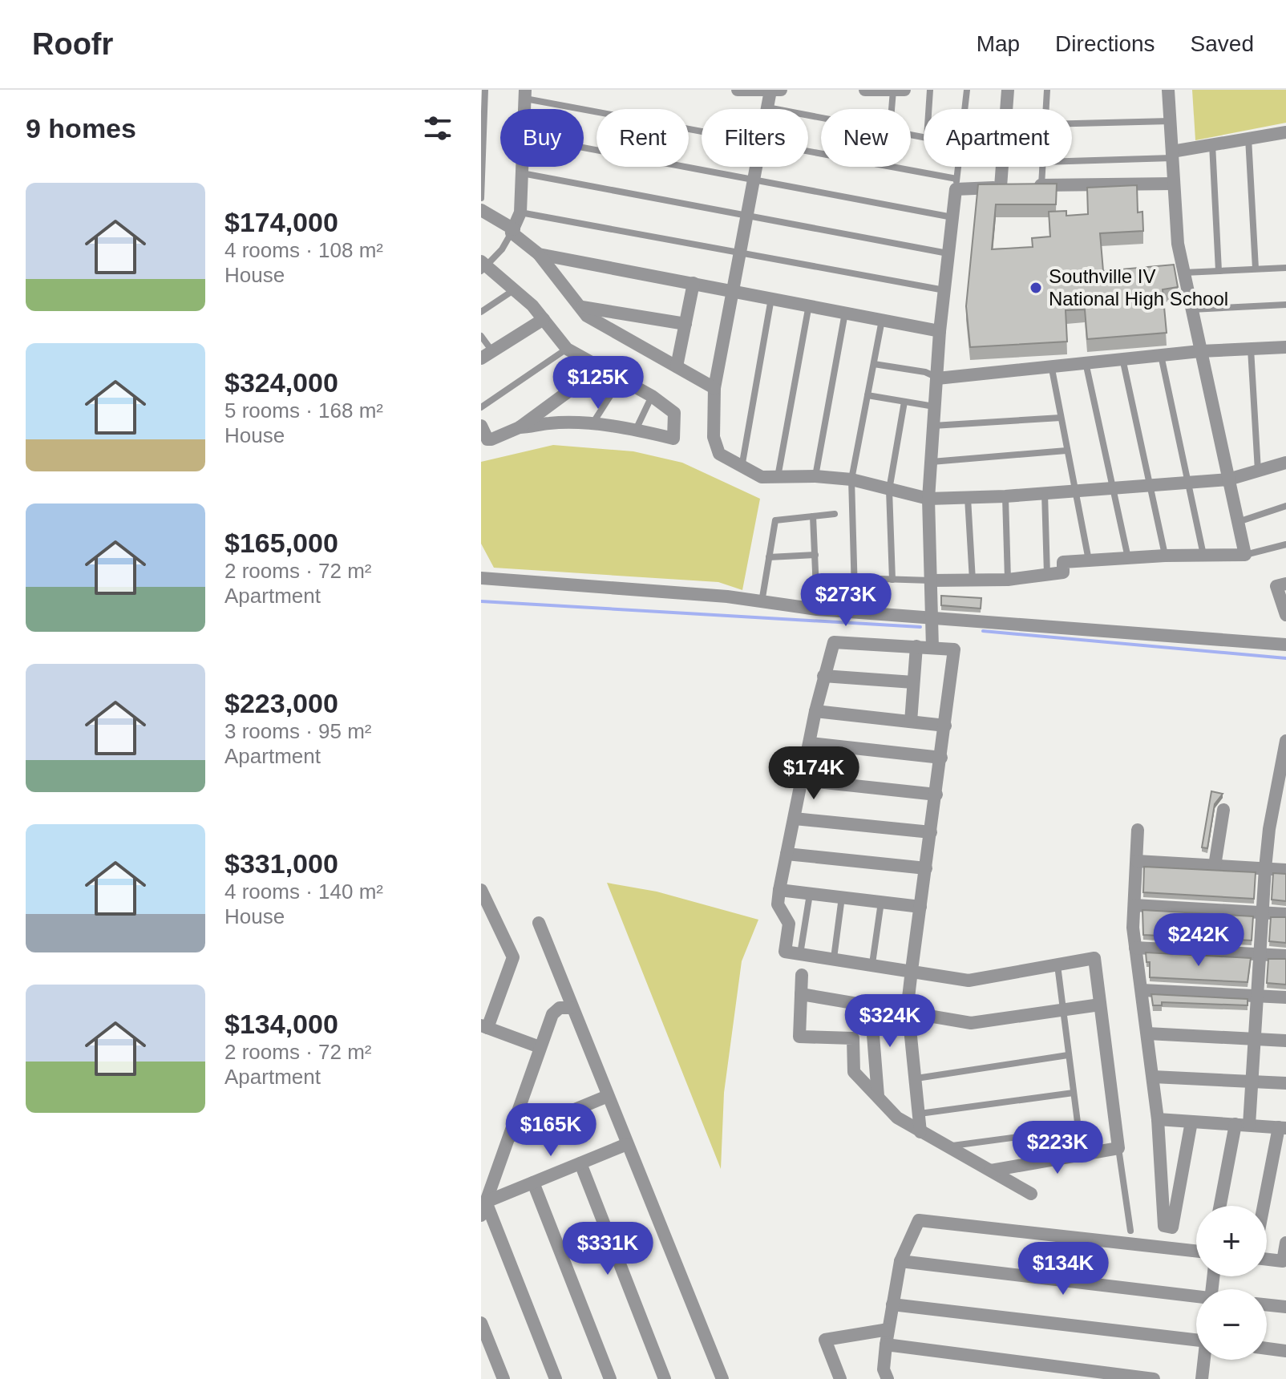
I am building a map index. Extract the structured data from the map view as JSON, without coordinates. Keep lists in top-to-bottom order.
{
  "places": ["Southville IV National High School"],
  "page": {
    "header": "Roofr",
    "nav": ["Map", "Directions", "Saved"],
    "heading": "9 homes",
    "chip": [
      "Buy",
      "Rent",
      "Filters",
      "New",
      "Apartment"
    ],
    "list": [
      {
        "name": "$174,000",
        "note": "4 rooms · 108 m² · House"
      },
      {
        "name": "$324,000",
        "note": "5 rooms · 168 m² · House"
      },
      {
        "name": "$165,000",
        "note": "2 rooms · 72 m² · Apartment"
      },
      {
        "name": "$223,000",
        "note": "3 rooms · 95 m² · Apartment"
      },
      {
        "name": "$331,000",
        "note": "4 rooms · 140 m² · House"
      },
      {
        "name": "$134,000",
        "note": "2 rooms · 72 m² · Apartment"
      }
    ],
    "price": [
      "$125K",
      "$273K",
      "$174K",
      "$242K",
      "$324K",
      "$165K",
      "$223K",
      "$331K",
      "$134K"
    ],
    "map_buttons": ["+", "−"]
  }
}
